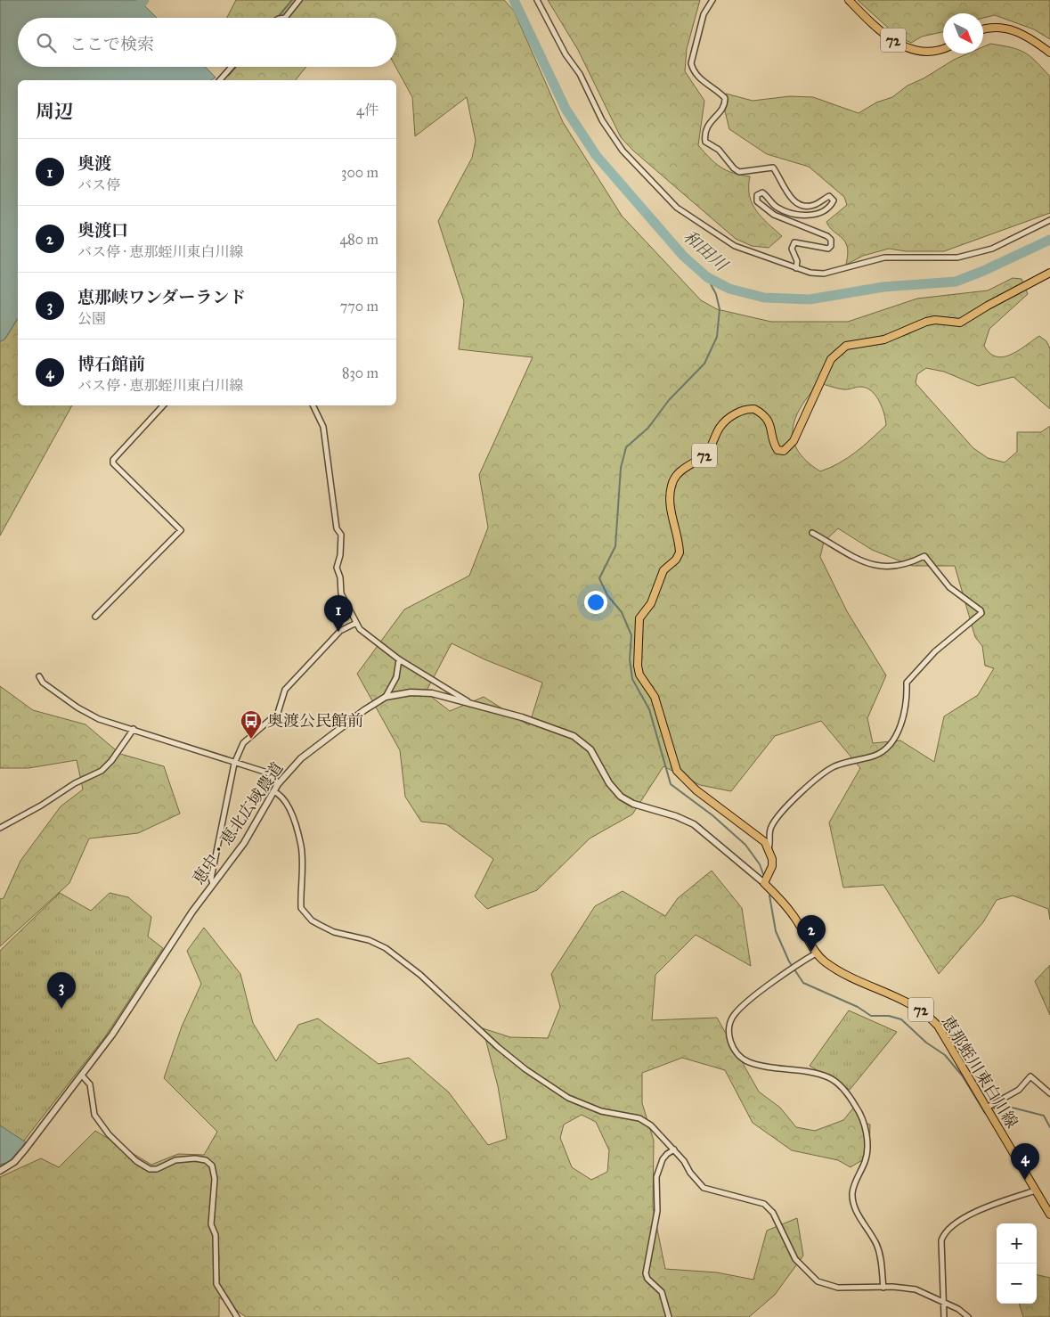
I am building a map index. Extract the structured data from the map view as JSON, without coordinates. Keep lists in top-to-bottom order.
{
  "streets": {
    "main road": ["72", "恵那蛭川東白川線"],
    "street": ["恵中・恵北広域農道"]
  },
  "crossings": [
    ["恵中・恵北広域農道", "恵那蛭川東白川線"]
  ],
  "water": ["和田川"],
  "places": {
    "bus stop": ["奥渡公民館前"]
  },
  "north": "bottom right",
  "page": {
    "search": "ここで検索",
    "heading": ["周辺", "4件"],
    "list": [
      {
        "mark": "1",
        "name": "奥渡",
        "note": "バス停",
        "value": "300 m"
      },
      {
        "mark": "2",
        "name": "奥渡口",
        "note": "バス停 · 恵那蛭川東白川線",
        "value": "480 m"
      },
      {
        "mark": "3",
        "name": "恵那峡ワンダーランド",
        "note": "公園",
        "value": "770 m"
      },
      {
        "mark": "4",
        "name": "博石館前",
        "note": "バス停 · 恵那蛭川東白川線",
        "value": "830 m"
      }
    ],
    "pins": [
      "1",
      "2",
      "3",
      "4"
    ],
    "map_buttons": ["+", "−"]
  }
}
